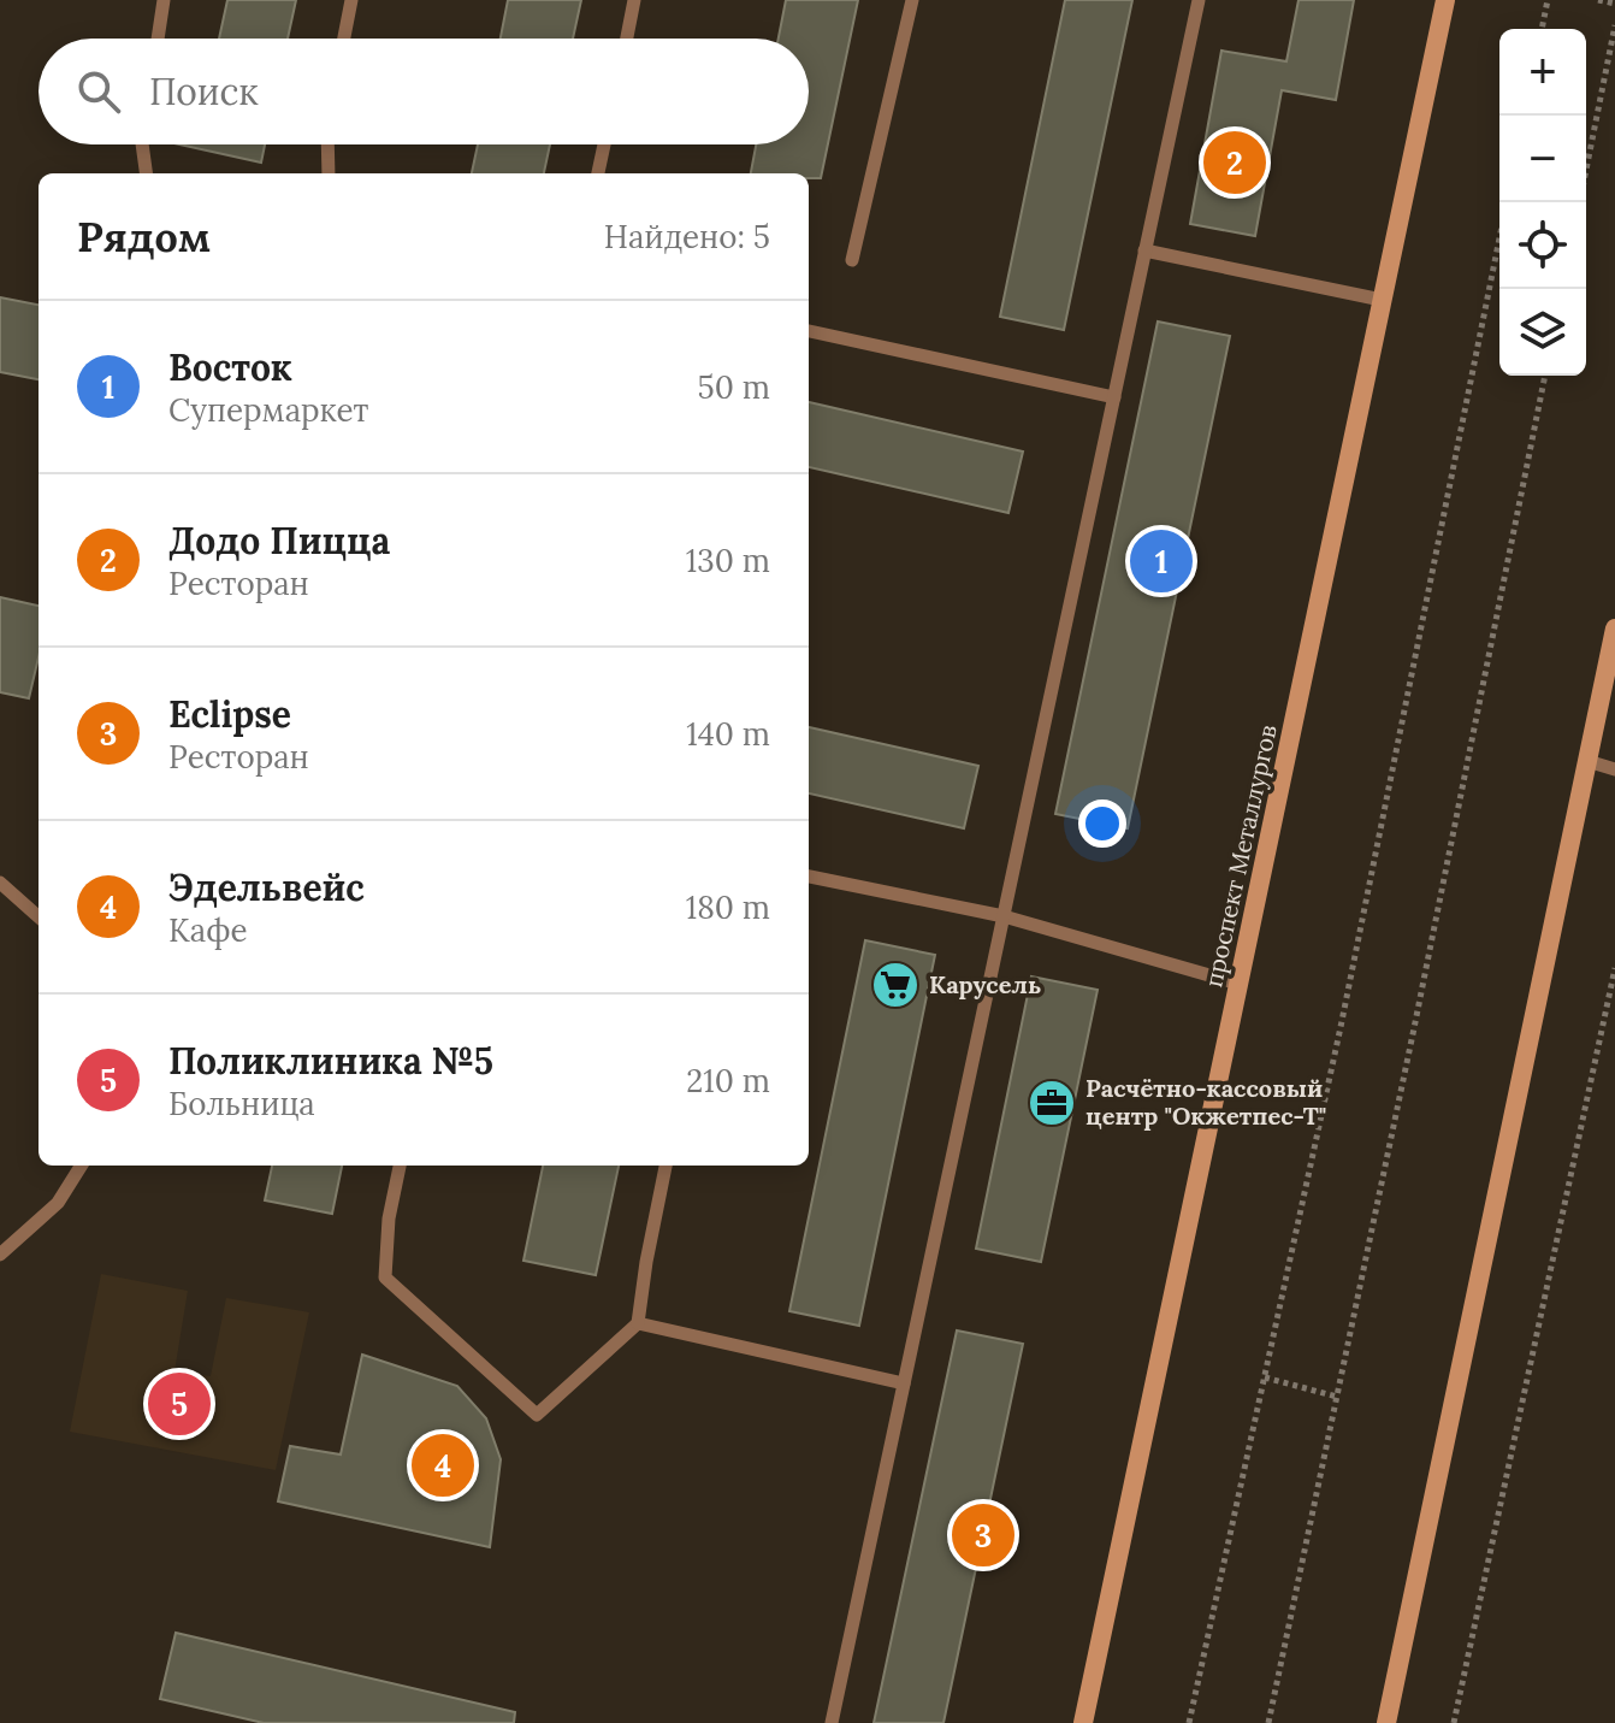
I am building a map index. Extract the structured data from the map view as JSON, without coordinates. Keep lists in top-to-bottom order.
{
  "streets": {
    "main road": ["проспект Металлургов"]
  },
  "places": {
    "supermarket": ["Карусель"],
    "office": ["Расчётно-кассовый центр \"Окжетпес-Т\""]
  },
  "page": {
    "map_buttons": ["+", "−"],
    "search": "Поиск",
    "pins": [
      "2",
      "1",
      "5",
      "4",
      "3"
    ],
    "heading": ["Рядом", "Найдено: 5"],
    "list": [
      {
        "mark": "1",
        "name": "Восток",
        "note": "Супермаркет",
        "value": "50 m"
      },
      {
        "mark": "2",
        "name": "Додо Пицца",
        "note": "Ресторан",
        "value": "130 m"
      },
      {
        "mark": "3",
        "name": "Eclipse",
        "note": "Ресторан",
        "value": "140 m"
      },
      {
        "mark": "4",
        "name": "Эдельвейс",
        "note": "Кафе",
        "value": "180 m"
      },
      {
        "mark": "5",
        "name": "Поликлиника №5",
        "note": "Больница",
        "value": "210 m"
      }
    ]
  }
}
